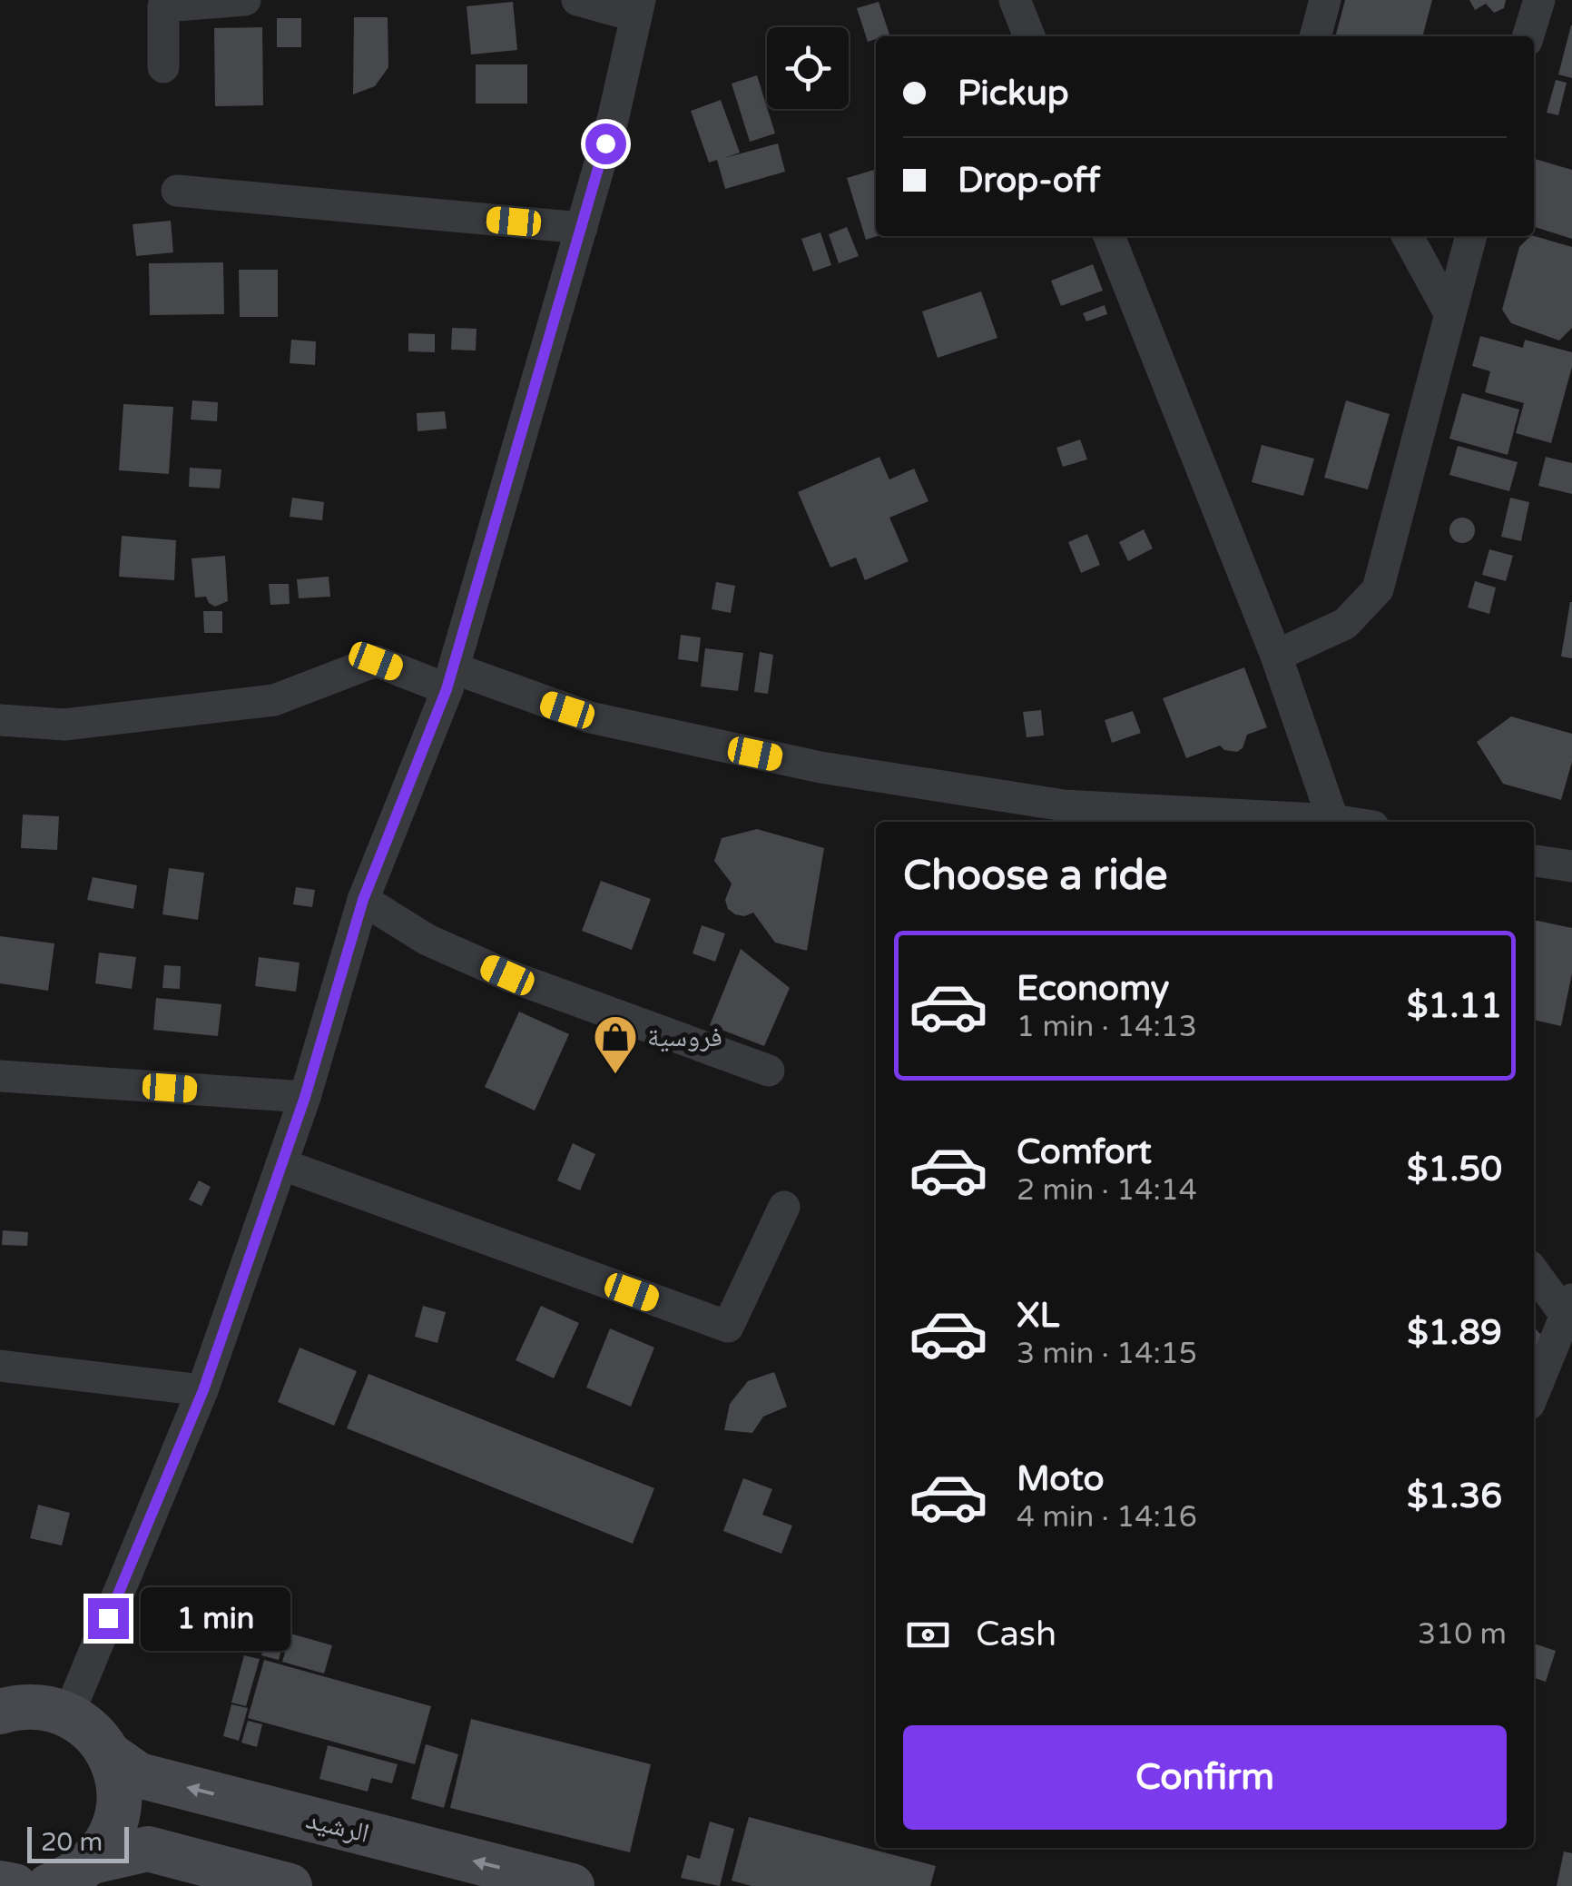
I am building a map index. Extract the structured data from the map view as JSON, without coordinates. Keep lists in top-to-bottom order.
{
  "streets": {
    "main road": ["الرشيد"]
  },
  "places": {
    "shop": ["فروسية"]
  },
  "scale_bar": "20 m",
  "page": {
    "banner": ["Pickup", "Drop-off"],
    "heading": "Choose a ride",
    "list": [
      {
        "name": "Economy",
        "note": "1 min · 14:13",
        "value": "$1.11"
      },
      {
        "name": "Comfort",
        "note": "2 min · 14:14",
        "value": "$1.50"
      },
      {
        "name": "XL",
        "note": "3 min · 14:15",
        "value": "$1.89"
      },
      {
        "name": "Moto",
        "note": "4 min · 14:16",
        "value": "$1.36"
      }
    ],
    "pay": ["Cash", "310 m"],
    "bubble": "1 min",
    "buttons": "Confirm",
    "scale": "20 m"
  }
}
